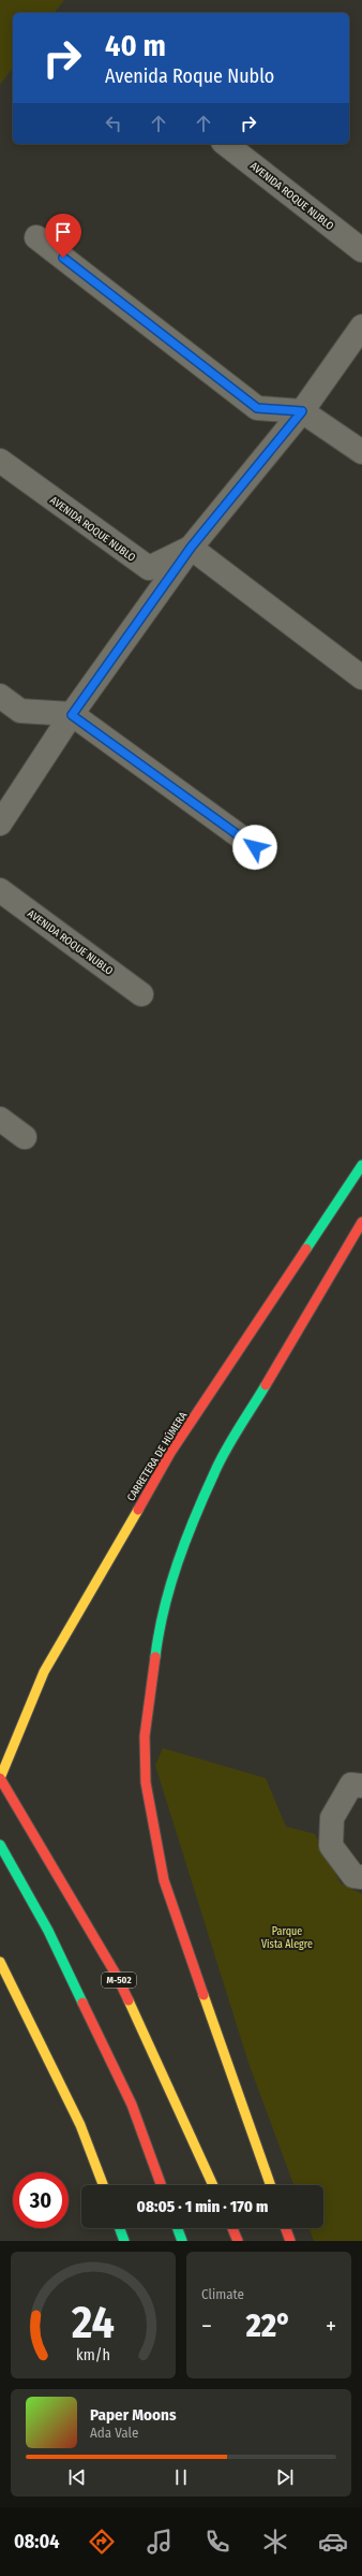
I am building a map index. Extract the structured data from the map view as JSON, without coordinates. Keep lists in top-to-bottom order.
{
  "streets": {
    "main road": ["CARRETERA DE HÚMERA", "M-502"],
    "street": ["AVENIDA ROQUE NUBLO"]
  },
  "crossings": [
    ["CARRETERA DE HÚMERA", "M-502"]
  ],
  "parks": ["Parque Vista Alegre"],
  "page": {
    "turn": ["40 m", "Avenida Roque Nublo"],
    "limit": "30",
    "trip": "08:05 · 1 min · 170 m",
    "tile": "Climate",
    "heat": ["−", "22°", "+"],
    "song": ["Paper Moons", "Ada Vale"],
    "tabs": "08:04",
    "gauge": ["24", "km/h"]
  }
}
